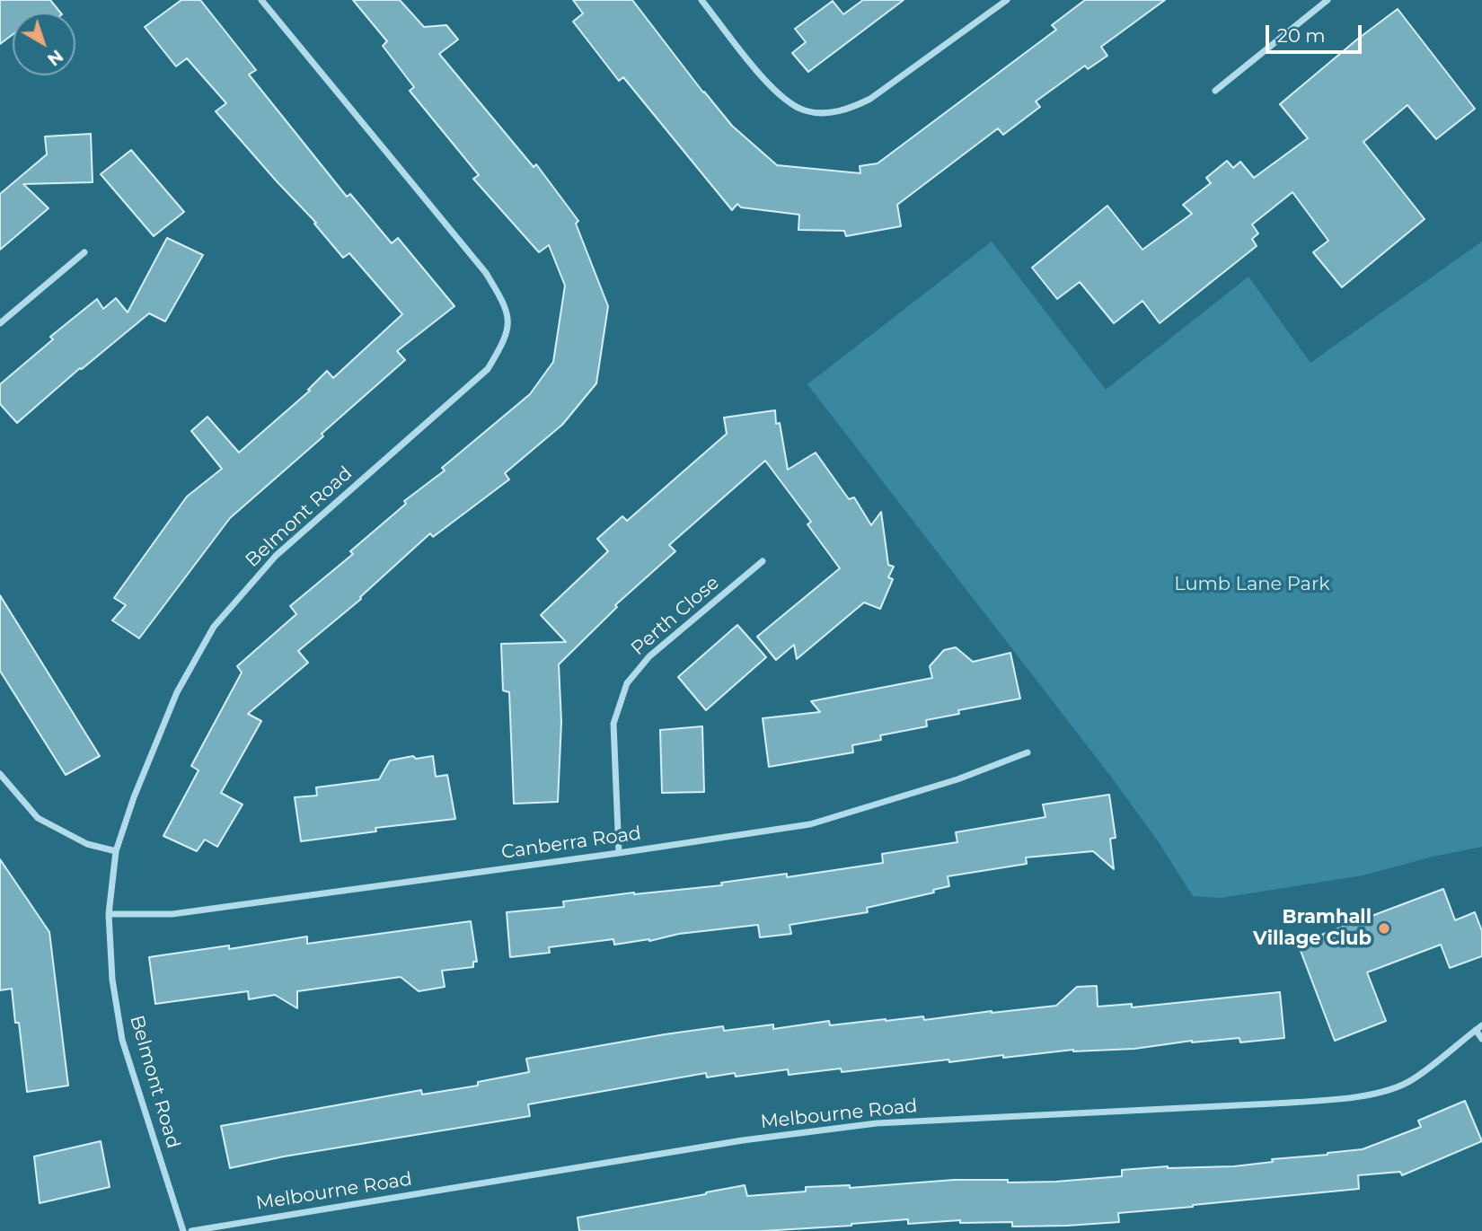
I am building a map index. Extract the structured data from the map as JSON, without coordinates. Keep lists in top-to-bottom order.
{
  "streets": {
    "street": [
      "Belmont Road",
      "Perth Close",
      "Canberra Road",
      "Melbourne Road"
    ]
  },
  "crossings": [
    ["Belmont Road", "Canberra Road"],
    ["Perth Close", "Canberra Road"]
  ],
  "parks": ["Lumb Lane Park"],
  "places": ["Bramhall Village Club"],
  "scale_bar": "20 m",
  "north": "bottom right"
}
